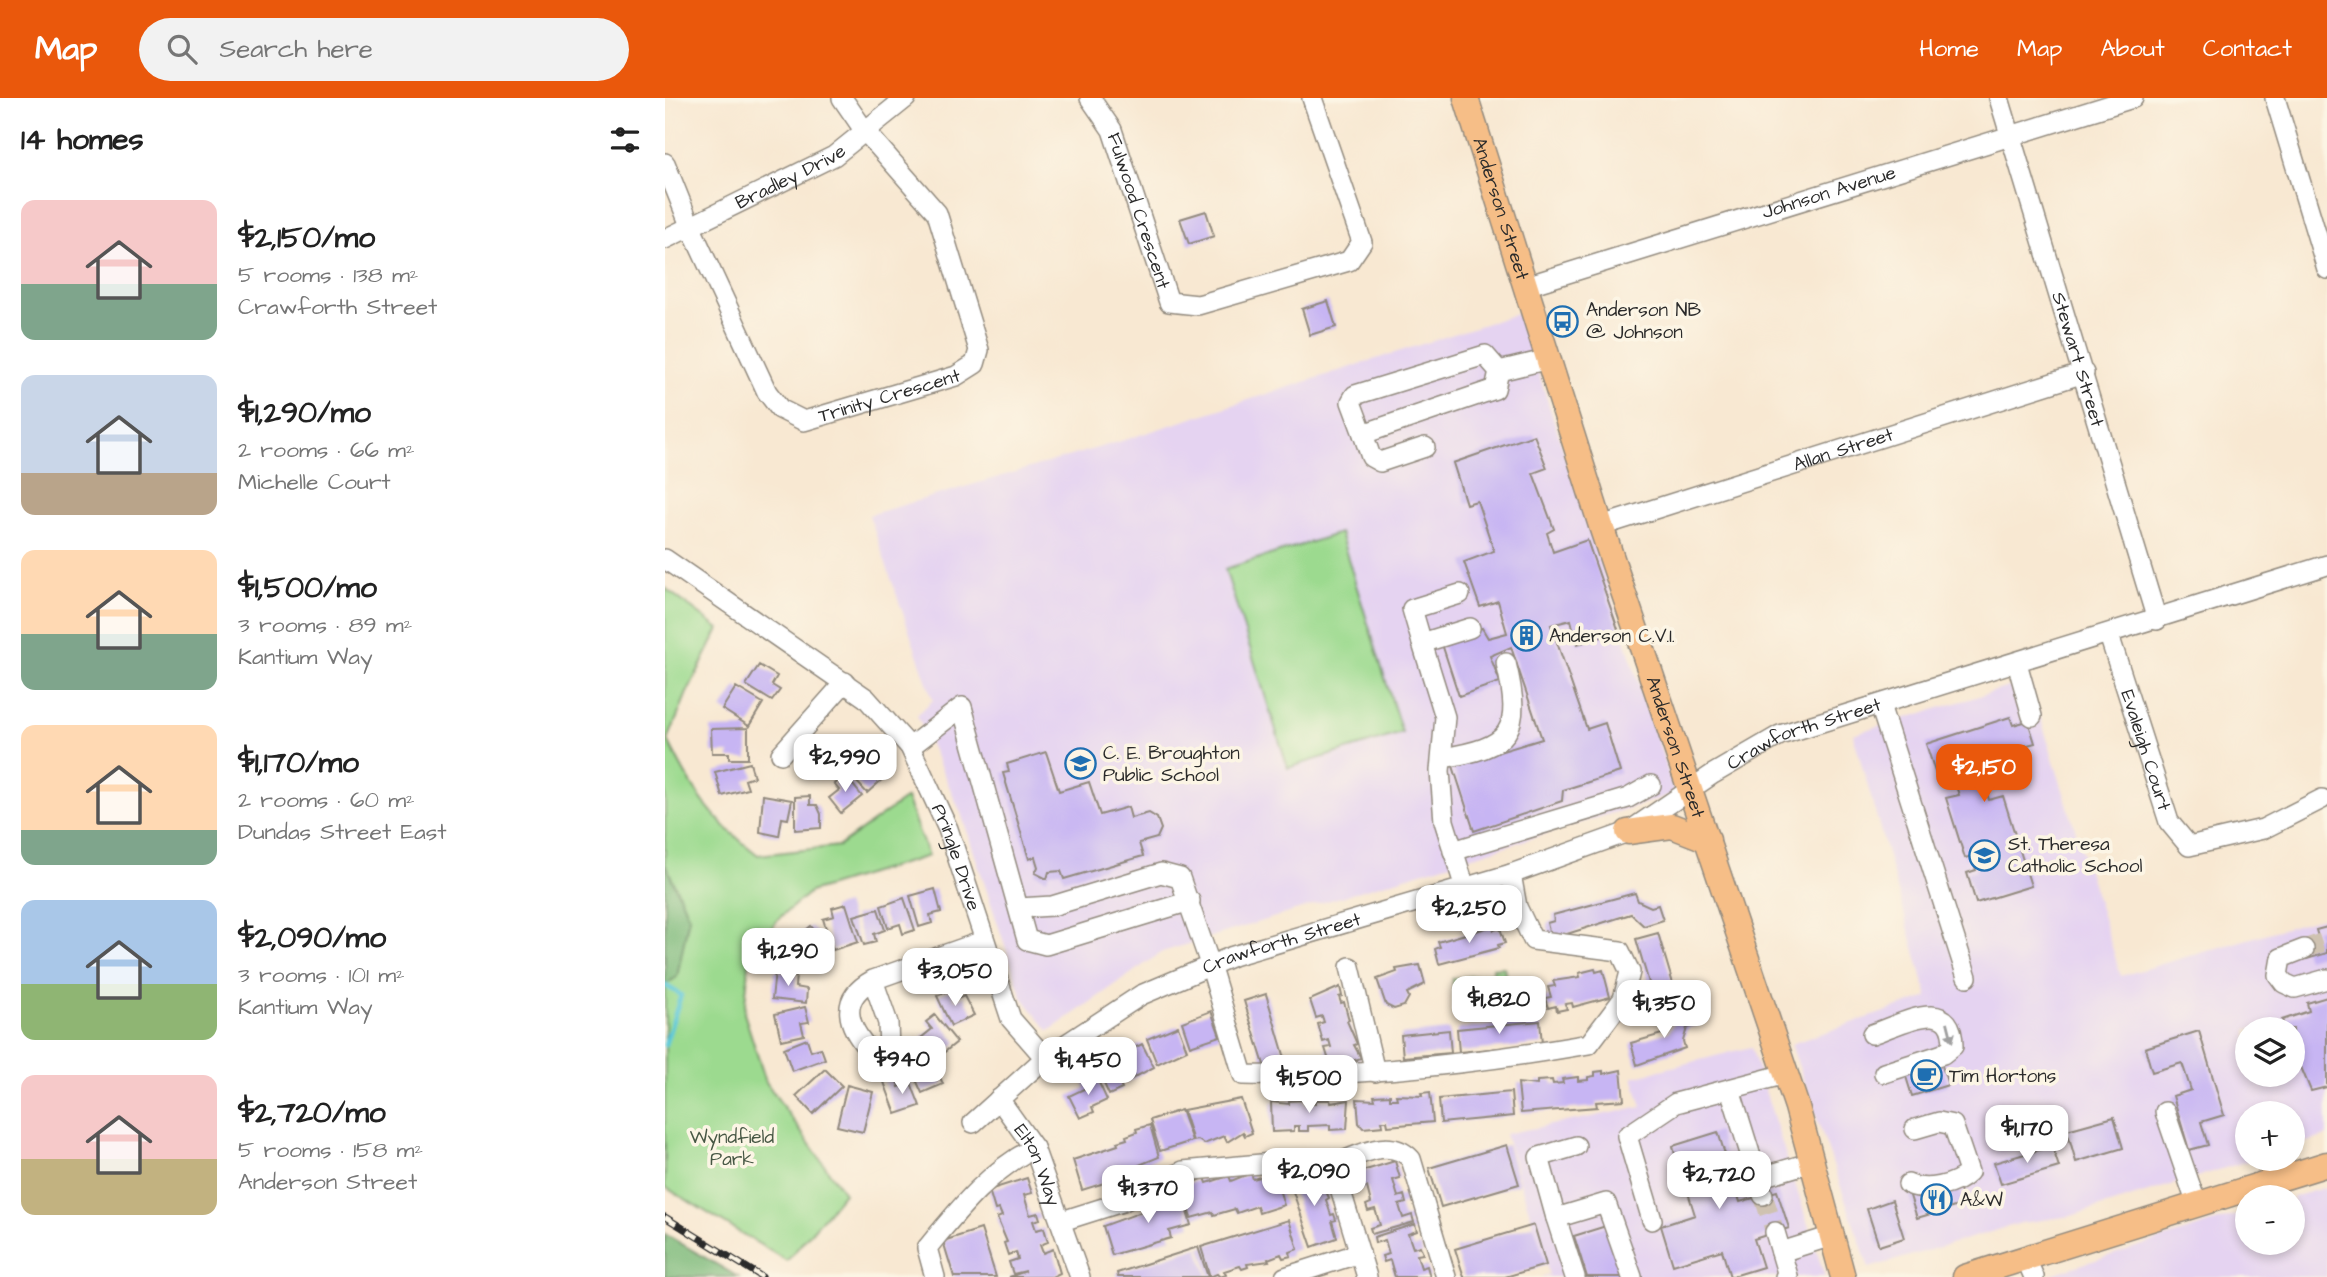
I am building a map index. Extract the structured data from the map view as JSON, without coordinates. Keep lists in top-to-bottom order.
{
  "streets": {
    "main road": ["Anderson Street"],
    "street": [
      "Bradley Drive",
      "Johnson Avenue",
      "Fulwood Crescent",
      "Stewart Street",
      "Trinity Crescent",
      "Allan Street",
      "Crawforth Street",
      "Evaleigh Court",
      "Pringle Drive",
      "Elton Way"
    ]
  },
  "crossings": [
    ["Bradley Drive", "Trinity Crescent"],
    ["Johnson Avenue", "Anderson Street"],
    ["Johnson Avenue", "Stewart Street"],
    ["Anderson Street", "Allan Street"],
    ["Anderson Street", "Crawforth Street"],
    ["Stewart Street", "Allan Street"],
    ["Stewart Street", "Crawforth Street"],
    ["Crawforth Street", "Evaleigh Court"],
    ["Crawforth Street", "Pringle Drive"],
    ["Crawforth Street", "Elton Way"]
  ],
  "parks": ["Wyndfield Park"],
  "places": {
    "bus stop": ["Anderson NB @ Johnson"],
    "building": ["Anderson C.V.I."],
    "school or university": ["C. E. Broughton Public School", "St. Theresa Catholic School"],
    "cafe": ["Tim Hortons"],
    "restaurant": ["A&W"]
  },
  "page": {
    "header": "Map",
    "search": "Search here",
    "nav": [
      "Home",
      "Map",
      "About",
      "Contact"
    ],
    "heading": "14 homes",
    "list": [
      {
        "name": "$2,150/mo",
        "note": "5 rooms · 138 m² · Crawforth Street"
      },
      {
        "name": "$1,290/mo",
        "note": "2 rooms · 66 m² · Michelle Court"
      },
      {
        "name": "$1,500/mo",
        "note": "3 rooms · 89 m² · Kantium Way"
      },
      {
        "name": "$1,170/mo",
        "note": "2 rooms · 60 m² · Dundas Street East"
      },
      {
        "name": "$2,090/mo",
        "note": "3 rooms · 101 m² · Kantium Way"
      },
      {
        "name": "$2,720/mo",
        "note": "5 rooms · 158 m² · Anderson Street"
      }
    ],
    "price": [
      "$2,990",
      "$2,150",
      "$2,250",
      "$1,290",
      "$3,050",
      "$1,820",
      "$1,350",
      "$940",
      "$1,450",
      "$1,500",
      "$1,170",
      "$2,090",
      "$2,720",
      "$1,370"
    ],
    "map_buttons": ["+", "−"]
  }
}
